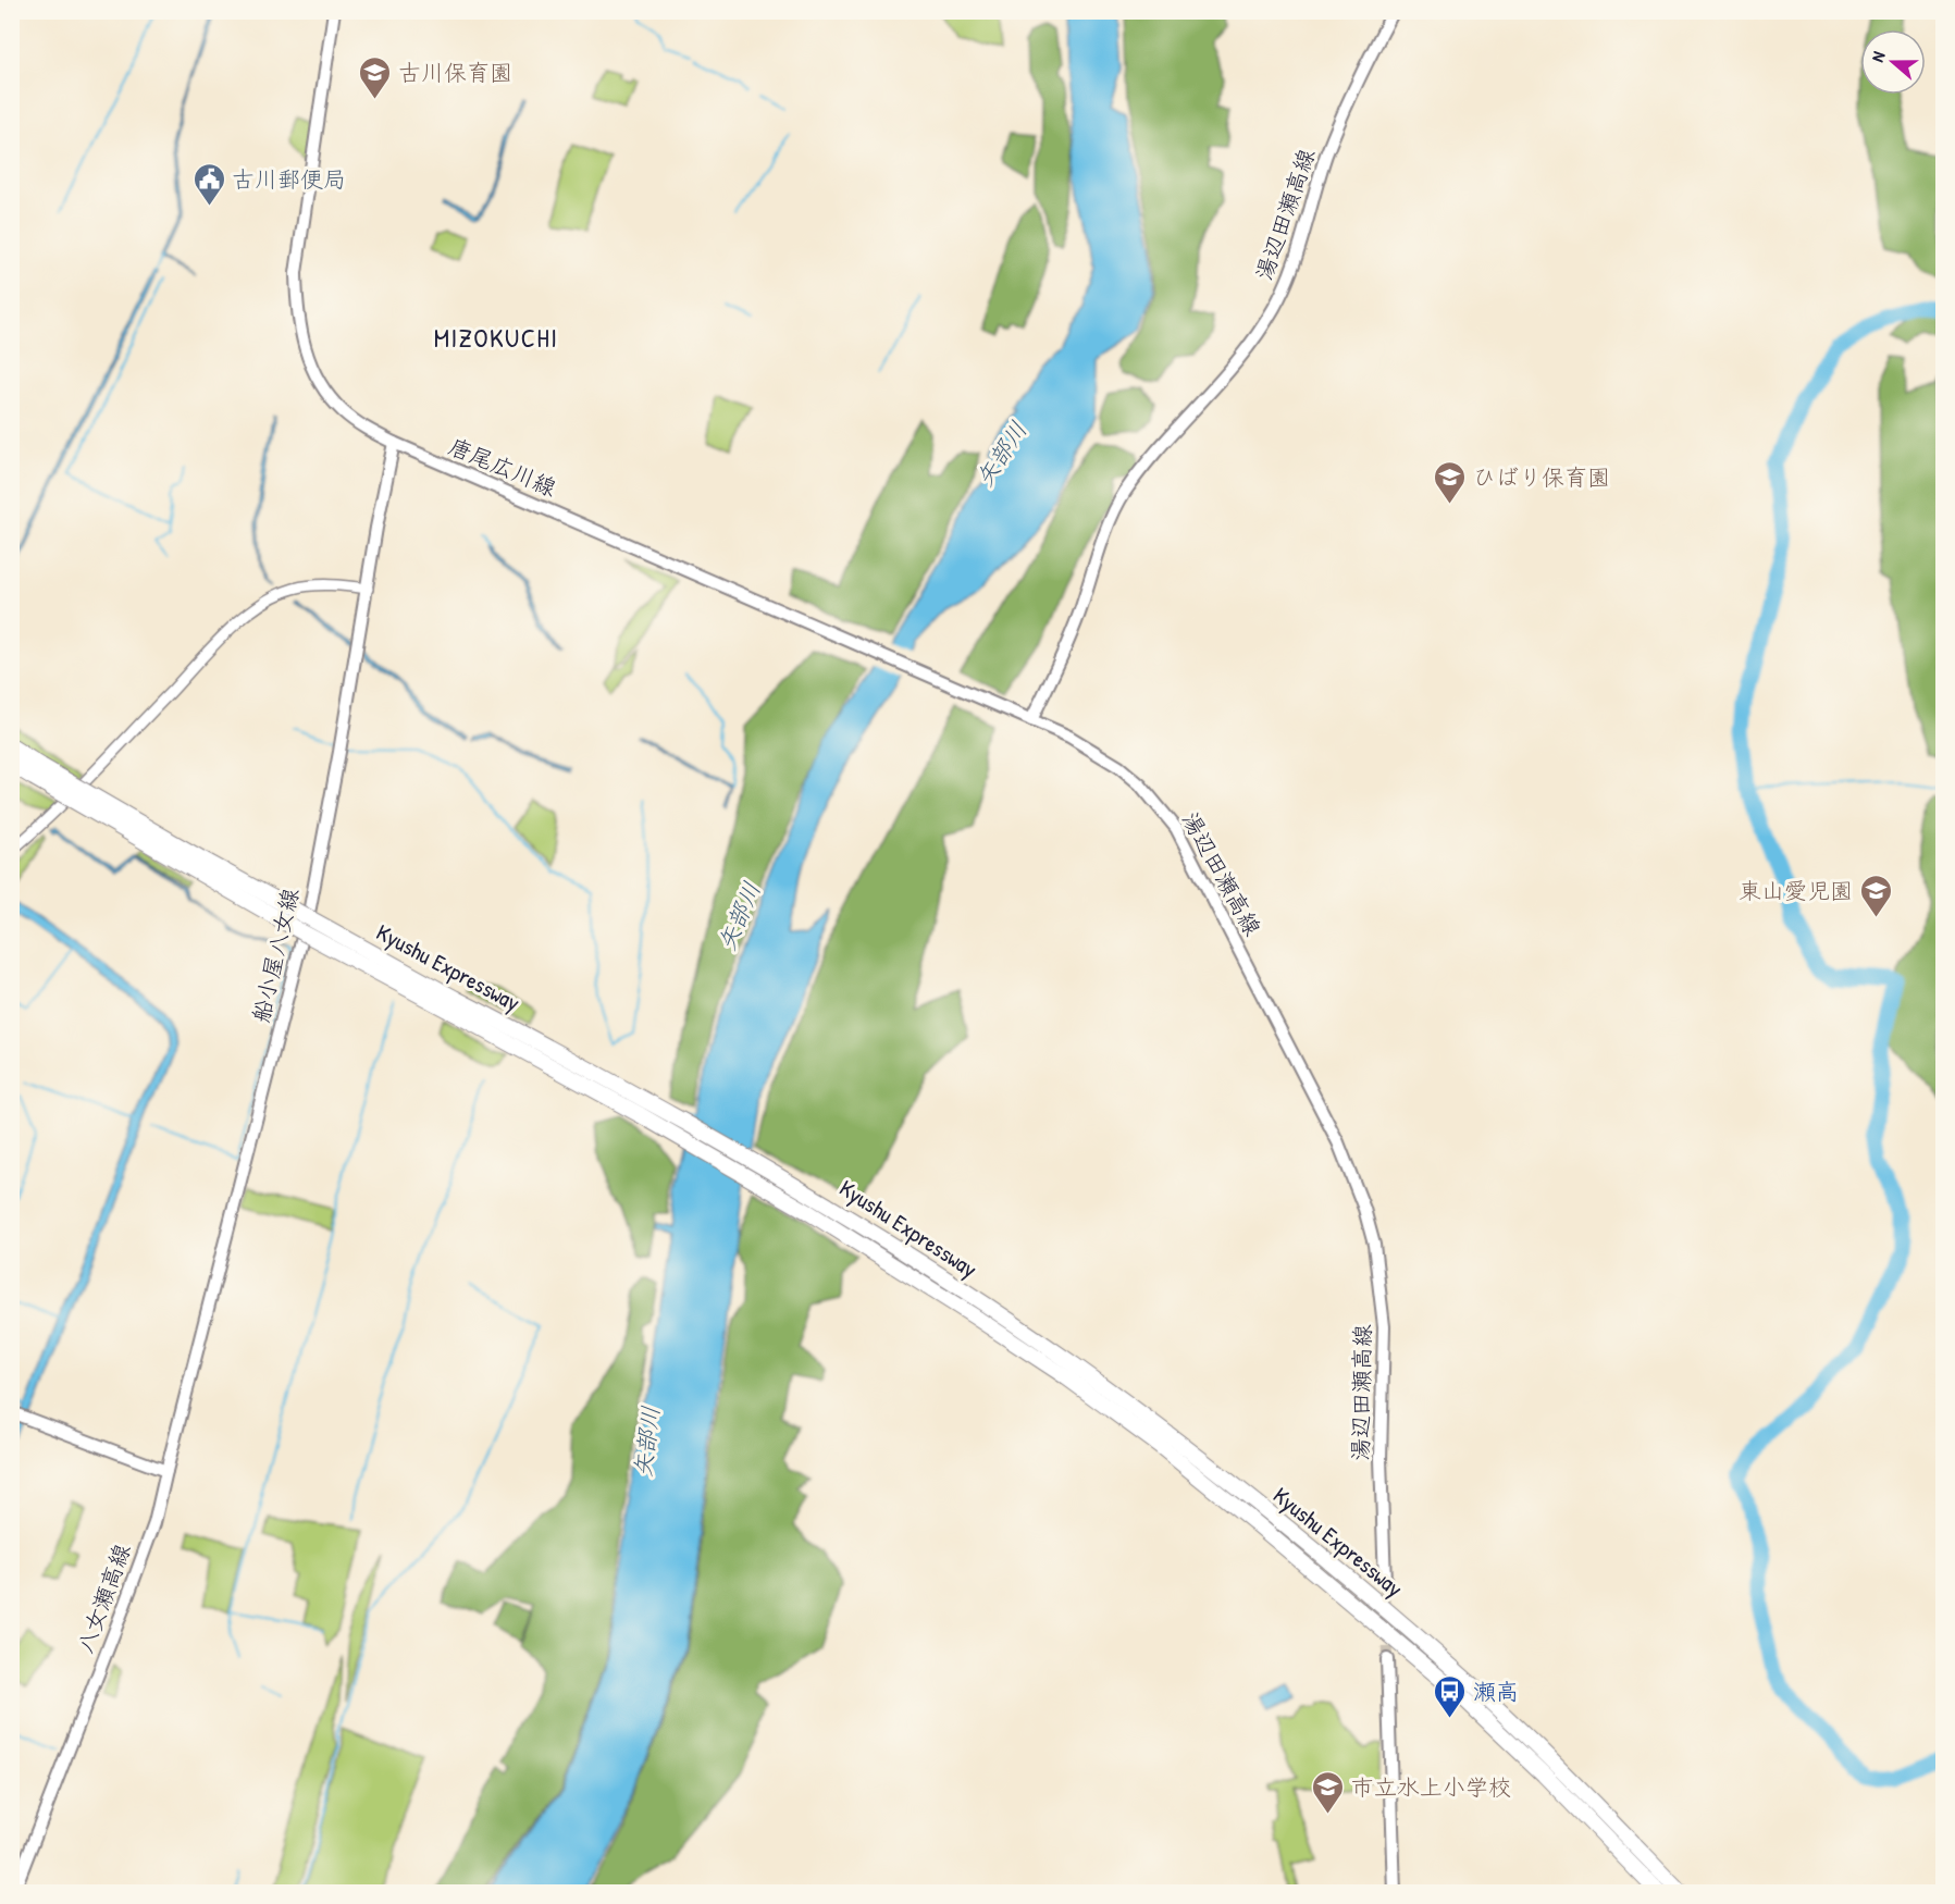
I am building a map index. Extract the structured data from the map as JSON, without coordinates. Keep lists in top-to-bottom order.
{
  "streets": {
    "highway": ["Kyushu Expressway"],
    "main road": [
      "湯辺田瀬高線",
      "唐尾広川線",
      "船小屋八女線",
      "八女瀬高線"
    ]
  },
  "crossings": [
    ["湯辺田瀬高線", "唐尾広川線"],
    ["唐尾広川線", "船小屋八女線"],
    ["船小屋八女線", "八女瀬高線"]
  ],
  "districts": ["MIZOKUCHI"],
  "water": ["矢部川"],
  "places": {
    "school or university": [
      "古川保育園",
      "ひばり保育園",
      "東山愛児園",
      "市立水上小学校"
    ],
    "public building": ["古川郵便局"],
    "bus stop": ["瀬高"]
  },
  "north": "left"
}
